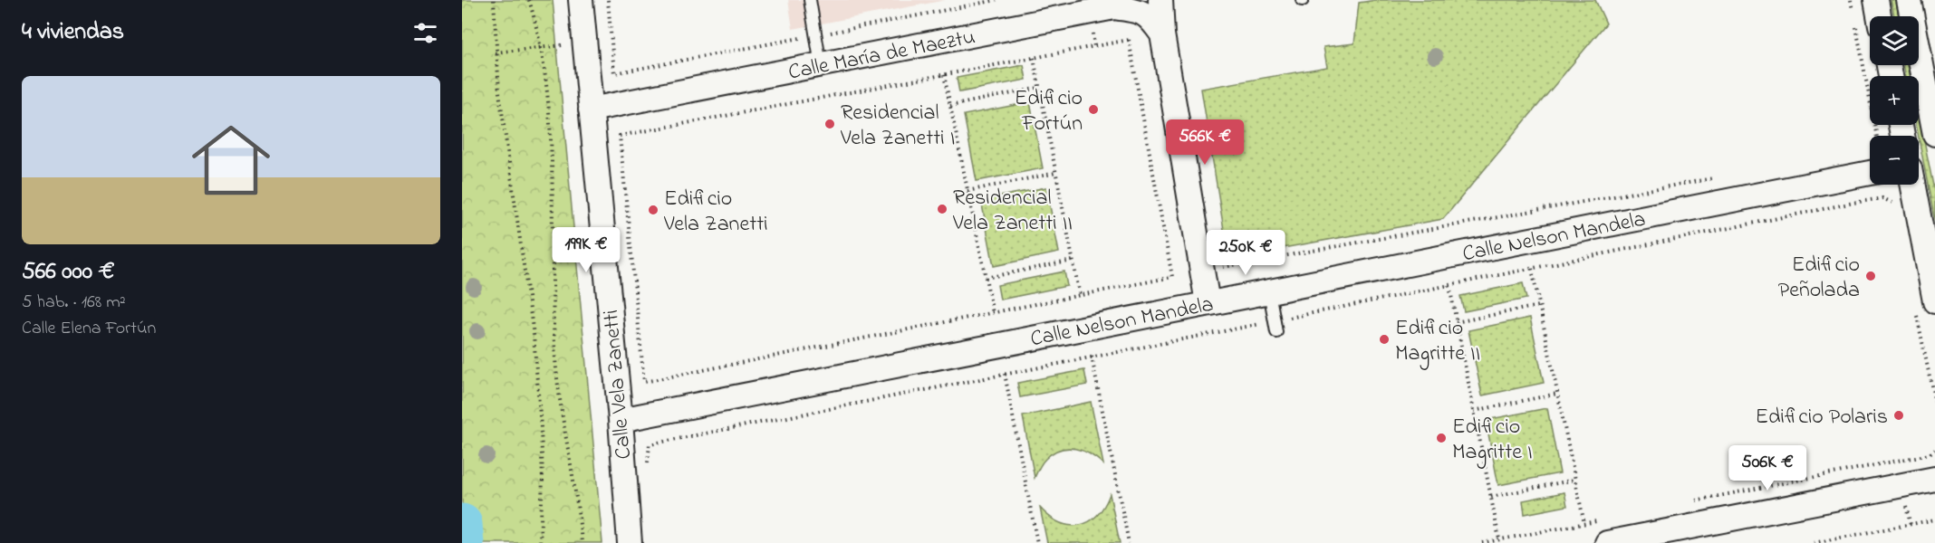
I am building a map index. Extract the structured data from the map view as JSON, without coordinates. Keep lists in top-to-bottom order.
{
  "streets": {
    "street": ["Calle María de Maeztu", "Calle Nelson Mandela", "Calle Vela Zanetti"]
  },
  "crossings": [
    ["Calle María de Maeztu", "Calle Vela Zanetti"],
    ["Calle Nelson Mandela", "Calle Vela Zanetti"]
  ],
  "places": [
    "Edificio Fortún",
    "Residencial Vela Zanetti I",
    "Residencial Vela Zanetti II",
    "Edificio Vela Zanetti",
    "Edificio Peñolada",
    "Edificio Magritte II",
    "Edificio Polaris",
    "Edificio Magritte I"
  ],
  "page": {
    "heading": "4 viviendas",
    "map_buttons": ["+", "−"],
    "list": [
      {
        "name": "566 000 €",
        "note": "5 hab. · 168 m² · Calle Elena Fortún"
      }
    ],
    "price": [
      "566K €",
      "199K €",
      "250K €",
      "506K €"
    ]
  }
}
